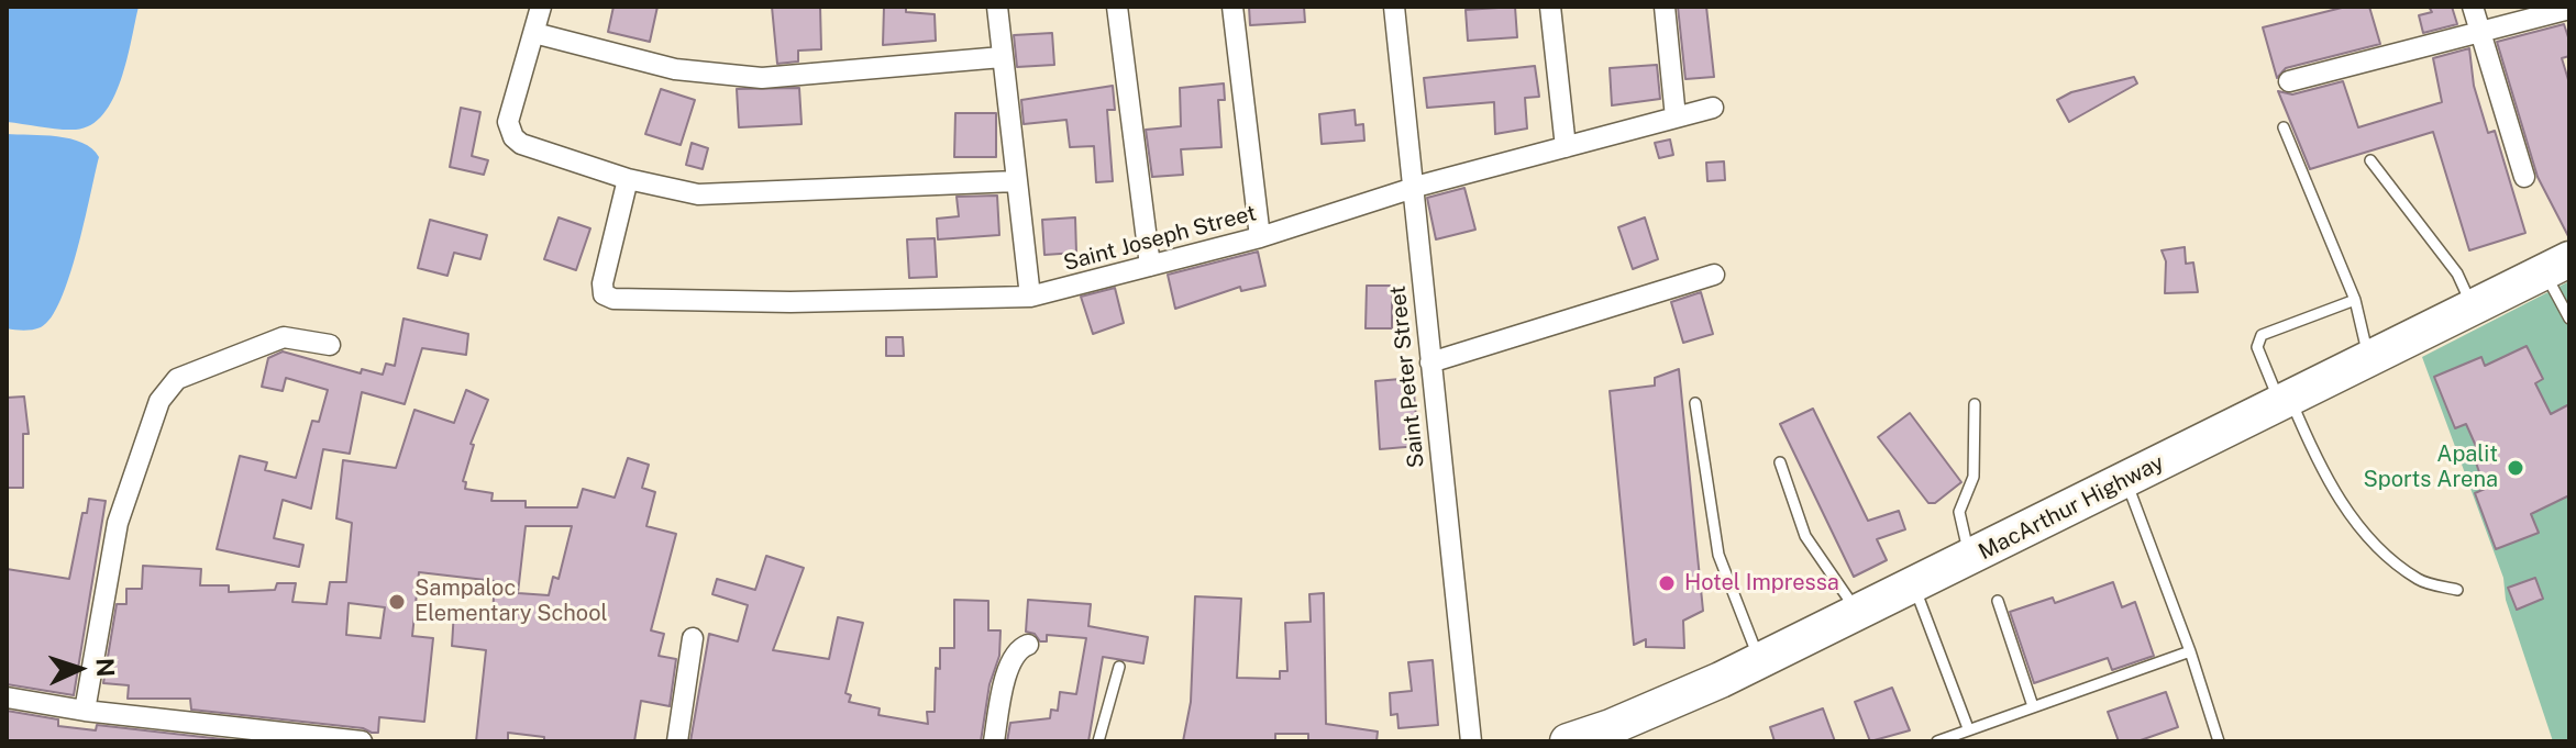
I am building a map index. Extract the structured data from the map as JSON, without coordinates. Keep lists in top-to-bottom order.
{
  "streets": {
    "highway": ["MacArthur Highway"],
    "street": ["Saint Joseph Street", "Saint Peter Street"]
  },
  "crossings": [
    ["Saint Joseph Street", "Saint Peter Street"]
  ],
  "places": ["Apalit Sports Arena", "Hotel Impressa", "Sampaloc Elementary School"],
  "north": "right"
}
